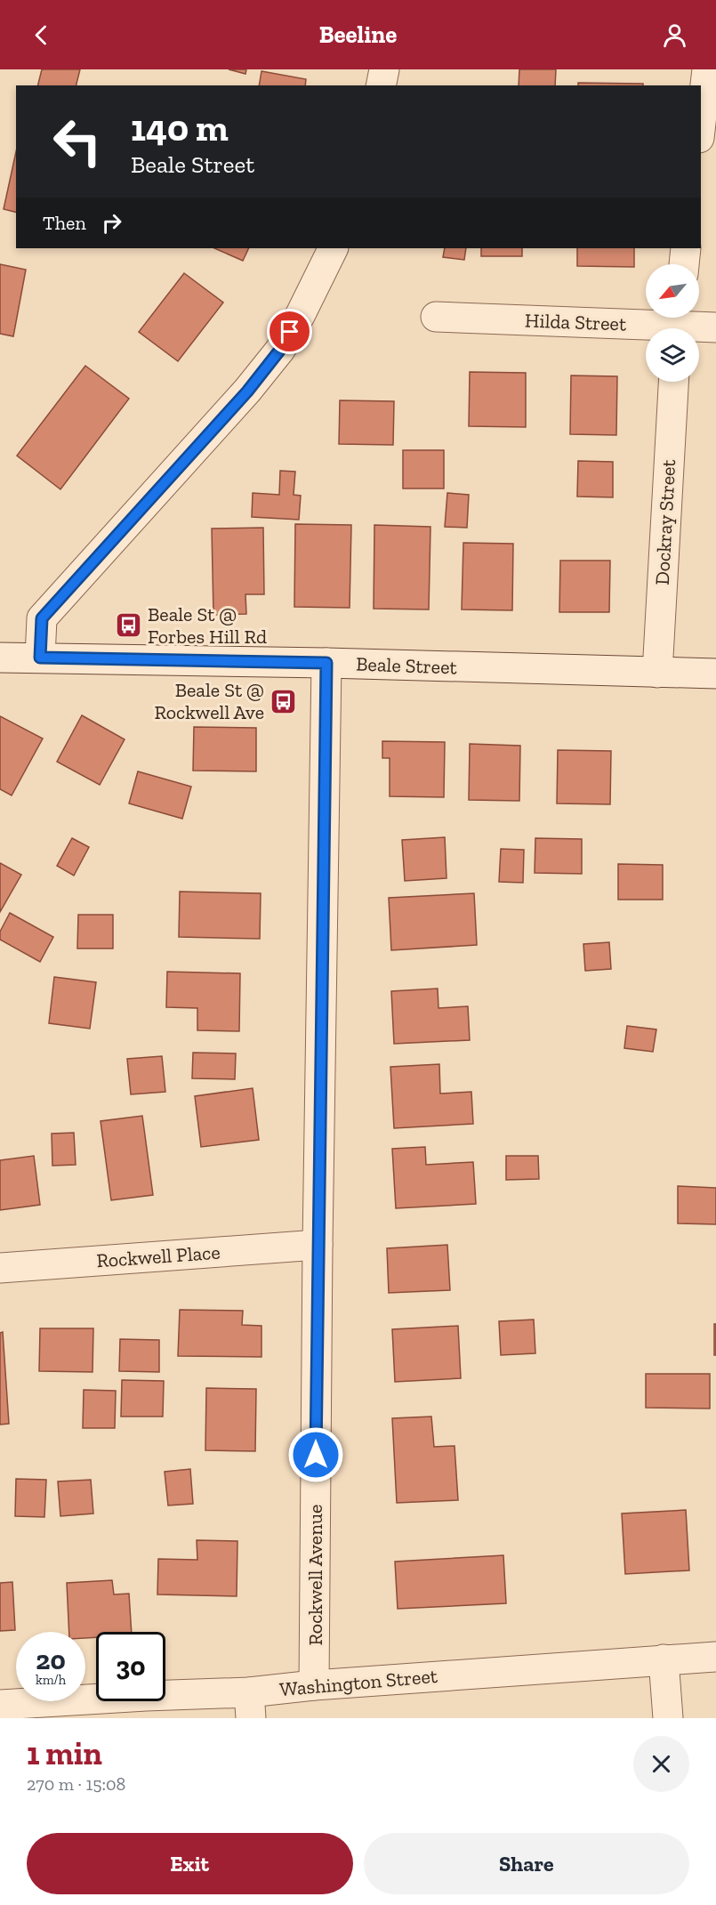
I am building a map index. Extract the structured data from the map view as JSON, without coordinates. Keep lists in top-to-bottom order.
{
  "streets": {
    "street": [
      "Hilda Street",
      "Dockray Street",
      "Beale Street",
      "Rockwell Place",
      "Rockwell Avenue",
      "Washington Street"
    ]
  },
  "crossings": [
    ["Dockray Street", "Beale Street"],
    ["Beale Street", "Rockwell Avenue"],
    ["Rockwell Place", "Rockwell Avenue"],
    ["Rockwell Avenue", "Washington Street"]
  ],
  "places": {
    "bus stop": ["Beale St @ Forbes Hill Rd", "Beale St @ Rockwell Ave"]
  },
  "north": "bottom left",
  "page": {
    "header": "Beeline",
    "turn": ["140 m", "Beale Street"],
    "then": "Then",
    "speed": "20 km/h",
    "limit": "30",
    "heading": ["1 min", "270 m · 15:08"],
    "buttons": ["Exit", "Share"]
  }
}
